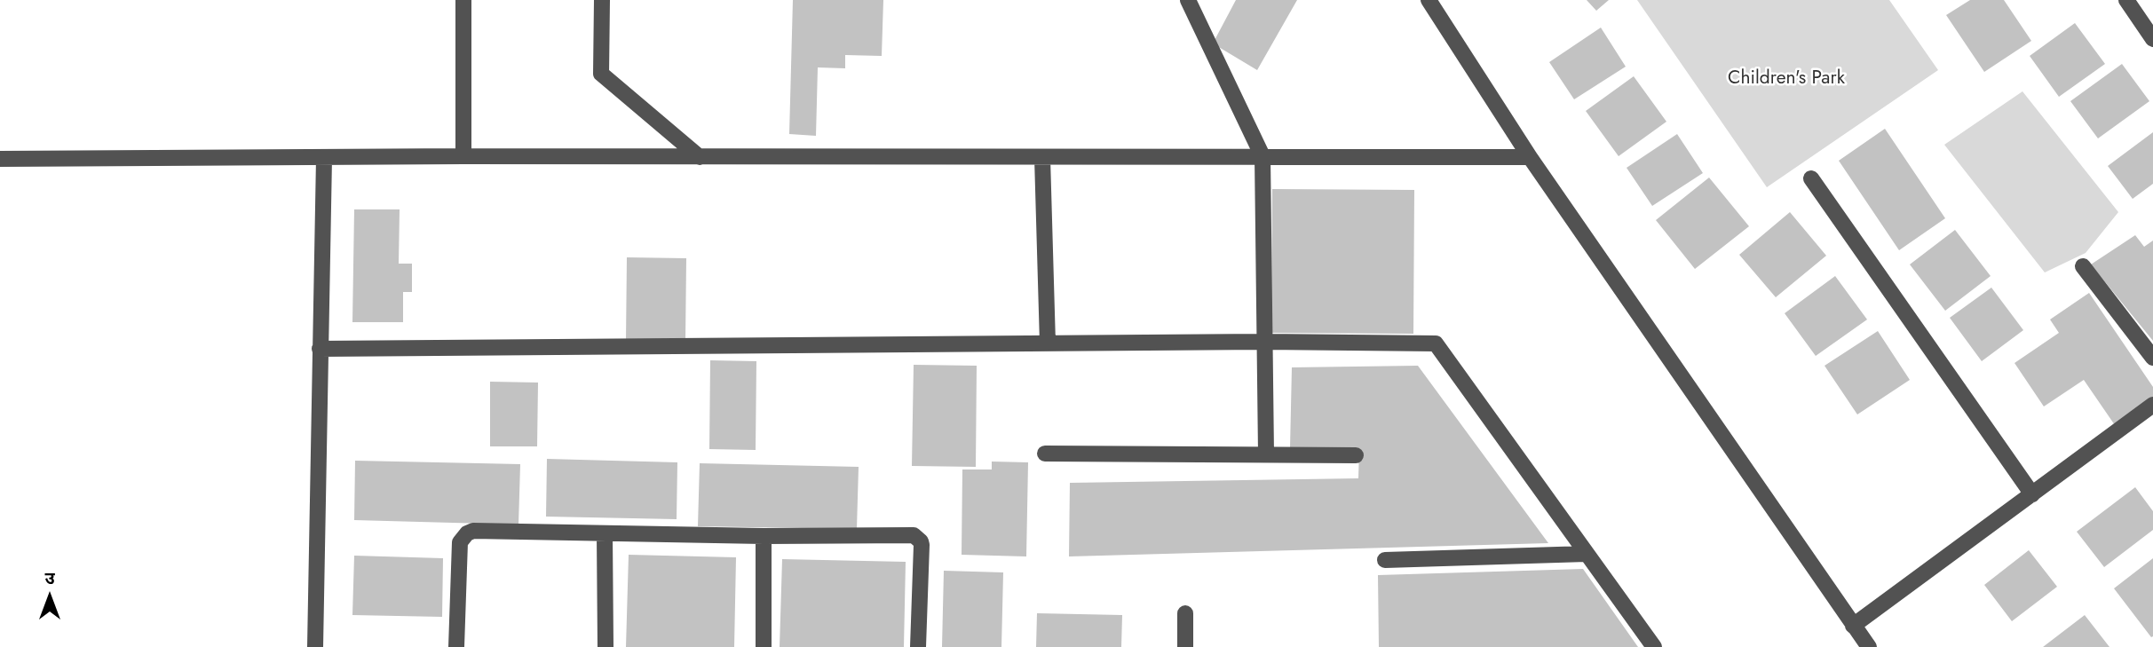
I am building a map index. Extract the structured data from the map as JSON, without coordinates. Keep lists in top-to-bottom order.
{
  "parks": ["Children's Park"],
  "north": "top"
}
